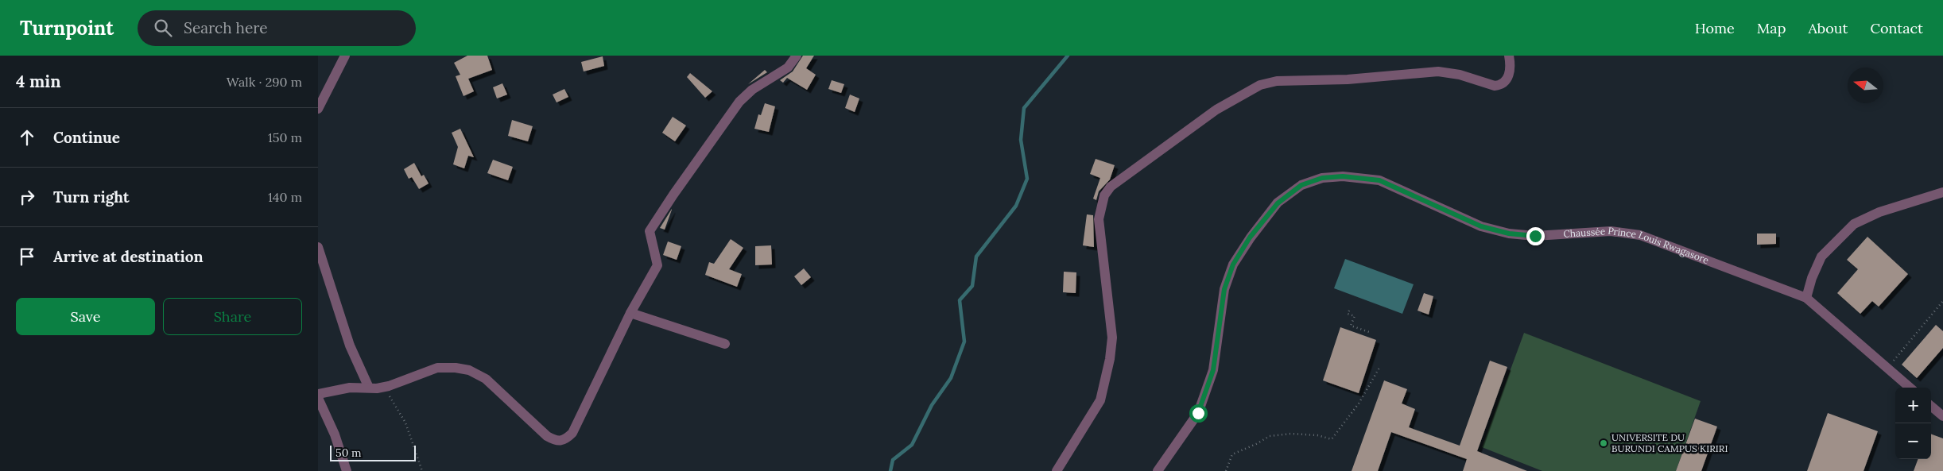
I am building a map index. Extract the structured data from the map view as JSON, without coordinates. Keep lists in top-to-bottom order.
{
  "streets": {
    "street": ["Chaussée Prince Louis Rwagasore"]
  },
  "places": ["UNIVERSITE DU BURUNDI CAMPUS KIRIRI"],
  "scale_bar": "50 m",
  "north": "left",
  "page": {
    "header": "Turnpoint",
    "search": "Search here",
    "nav": [
      "Home",
      "Map",
      "About",
      "Contact"
    ],
    "heading": ["4 min", "Walk · 290 m"],
    "list": [
      ["Continue", "150 m"],
      ["Turn right", "140 m"],
      "Arrive at destination"
    ],
    "buttons": ["Save", "Share"],
    "map_buttons": ["+", "−"],
    "scale": "50 m"
  }
}
